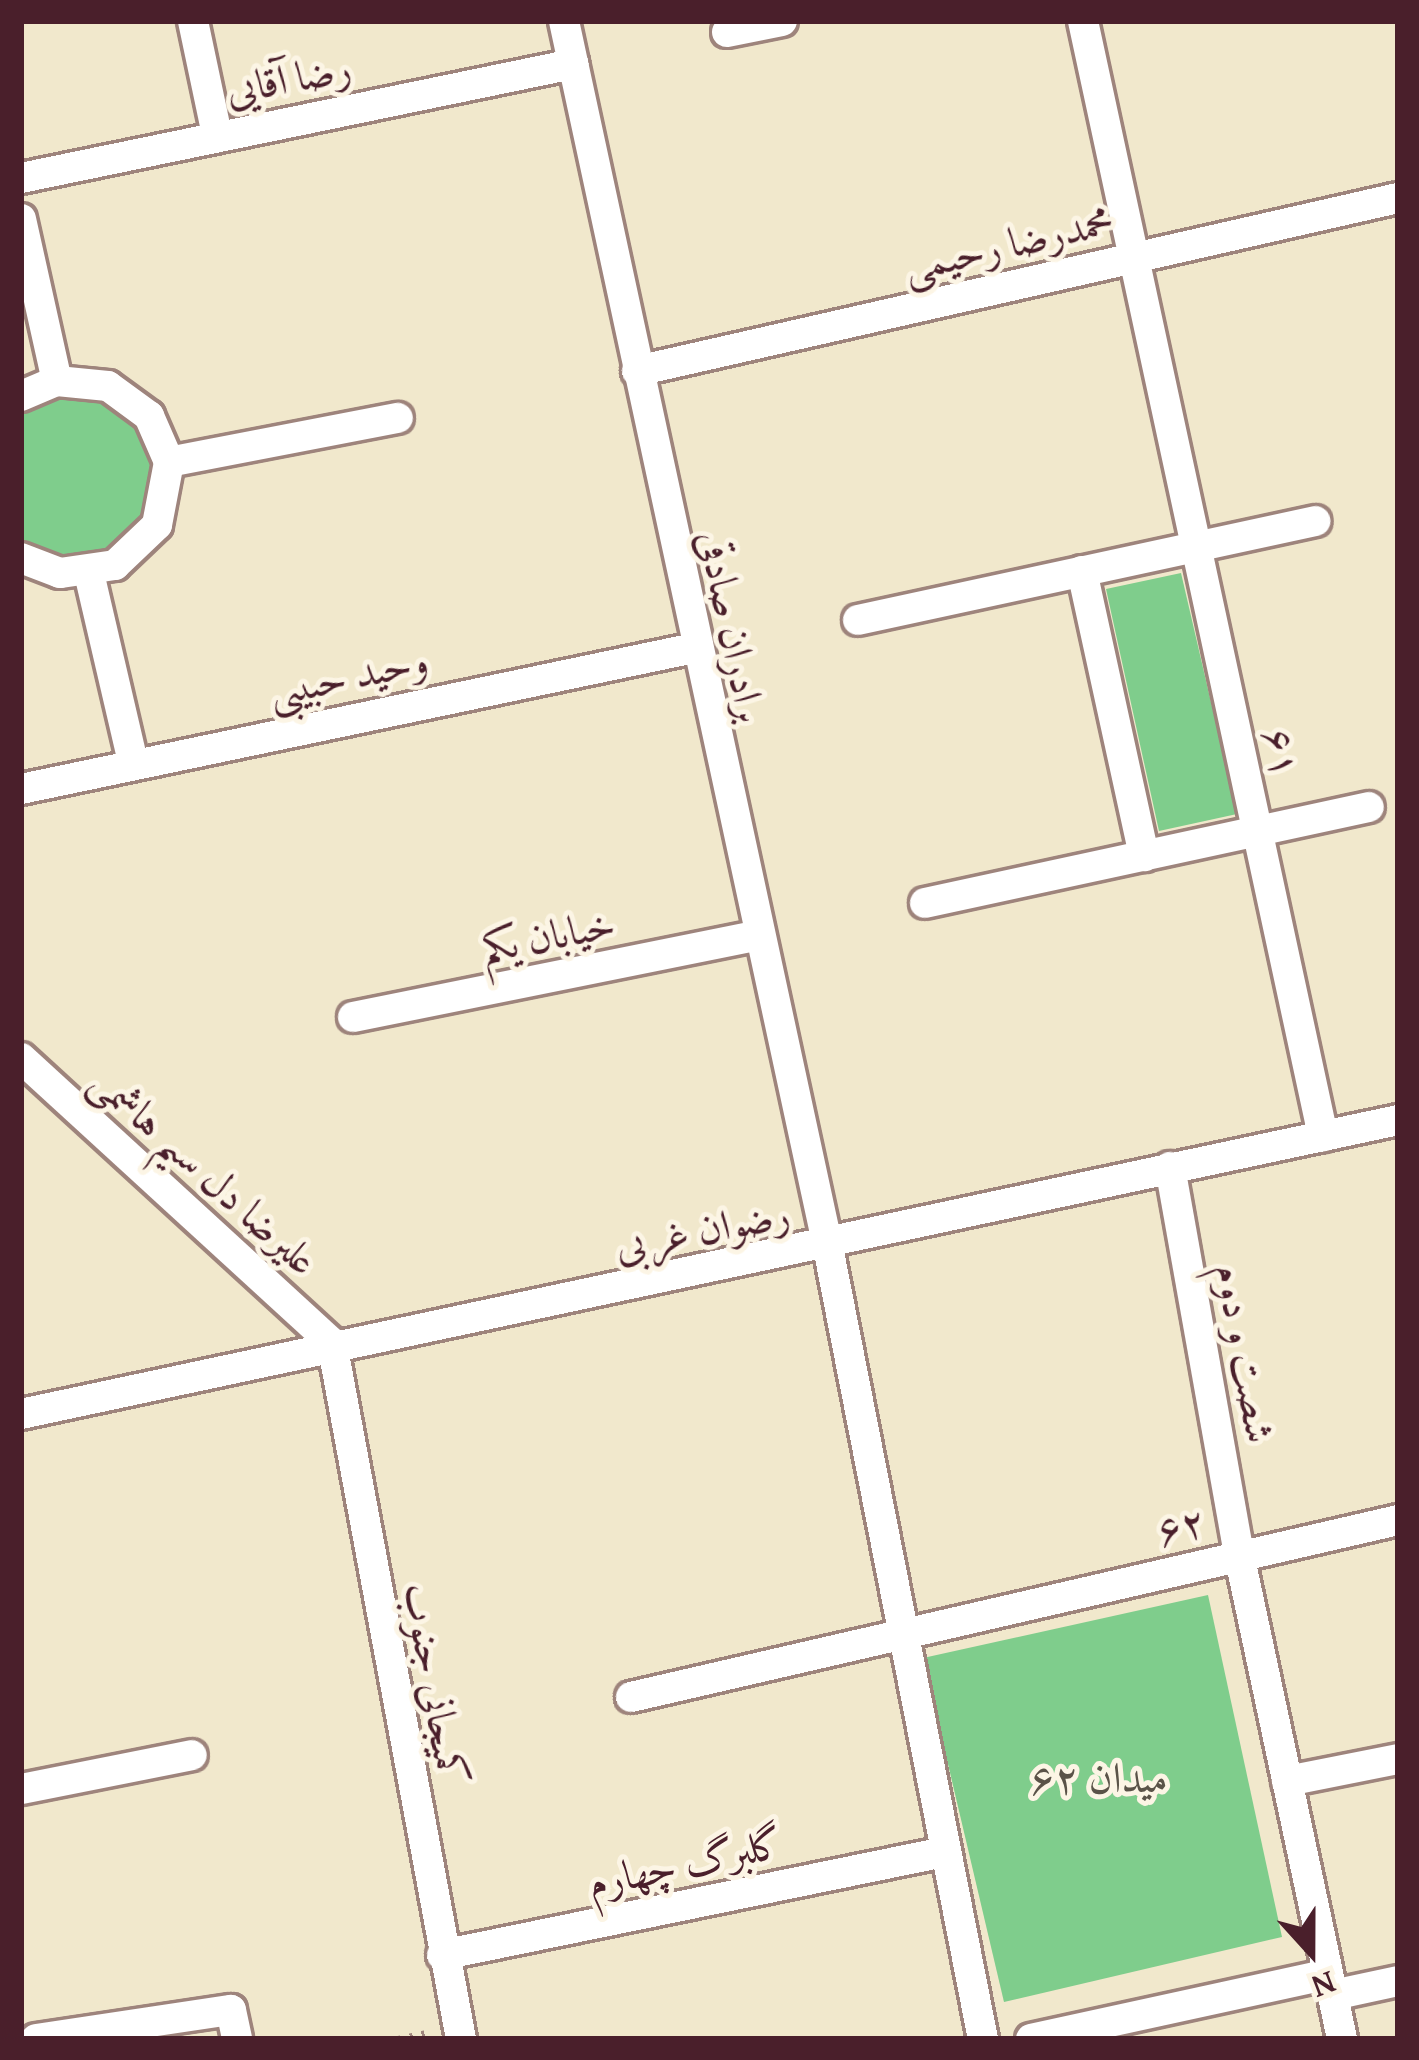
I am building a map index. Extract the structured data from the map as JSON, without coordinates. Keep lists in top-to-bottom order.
{
  "streets": {
    "street": [
      "رضا آقایی",
      "محمدرضا رحیمی",
      "برادران صادقی",
      "وحید حبیبی",
      "۶۱",
      "خیابان یکم",
      "علیرضا دل سیم هاشمی",
      "رضوان غربی",
      "شصت و دوم",
      "۶۲",
      "کمیجانی جنوب",
      "گلبرگ چهارم"
    ]
  },
  "crossings": [
    ["رضا آقایی", "برادران صادقی"],
    ["محمدرضا رحیمی", "برادران صادقی"],
    ["محمدرضا رحیمی", "۶۱"],
    ["برادران صادقی", "وحید حبیبی"],
    ["برادران صادقی", "خیابان یکم"],
    ["برادران صادقی", "رضوان غربی"],
    ["برادران صادقی", "۶۲"],
    ["علیرضا دل سیم هاشمی", "رضوان غربی"],
    ["علیرضا دل سیم هاشمی", "کمیجانی جنوب"],
    ["رضوان غربی", "شصت و دوم"],
    ["رضوان غربی", "کمیجانی جنوب"],
    ["شصت و دوم", "۶۲"],
    ["کمیجانی جنوب", "گلبرگ چهارم"]
  ],
  "parks": ["میدان ۶۲"],
  "north": "bottom"
}
